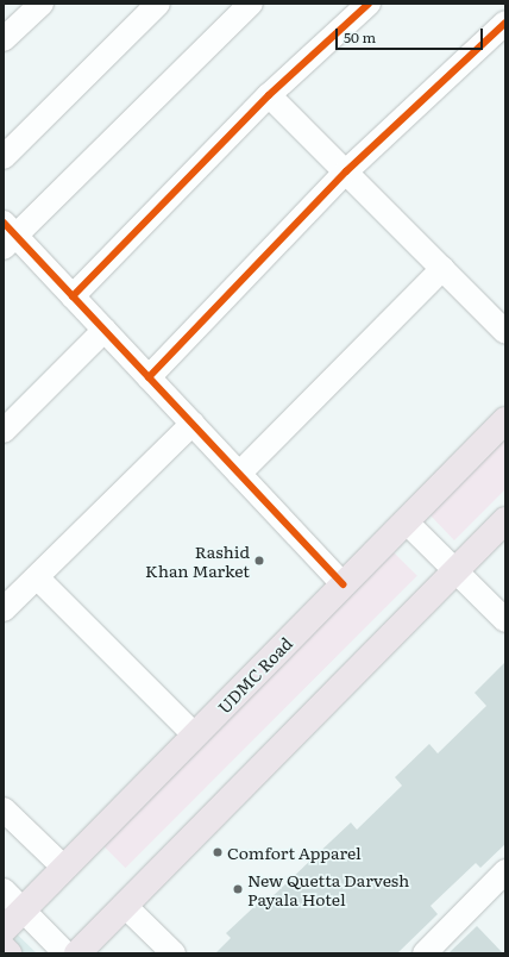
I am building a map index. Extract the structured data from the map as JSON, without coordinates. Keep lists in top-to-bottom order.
{
  "streets": {
    "main road": ["UDMC Road"]
  },
  "places": ["Rashid Khan Market", "Comfort Apparel", "New Quetta Darvesh Payala Hotel"],
  "scale_bar": "50 m"
}
